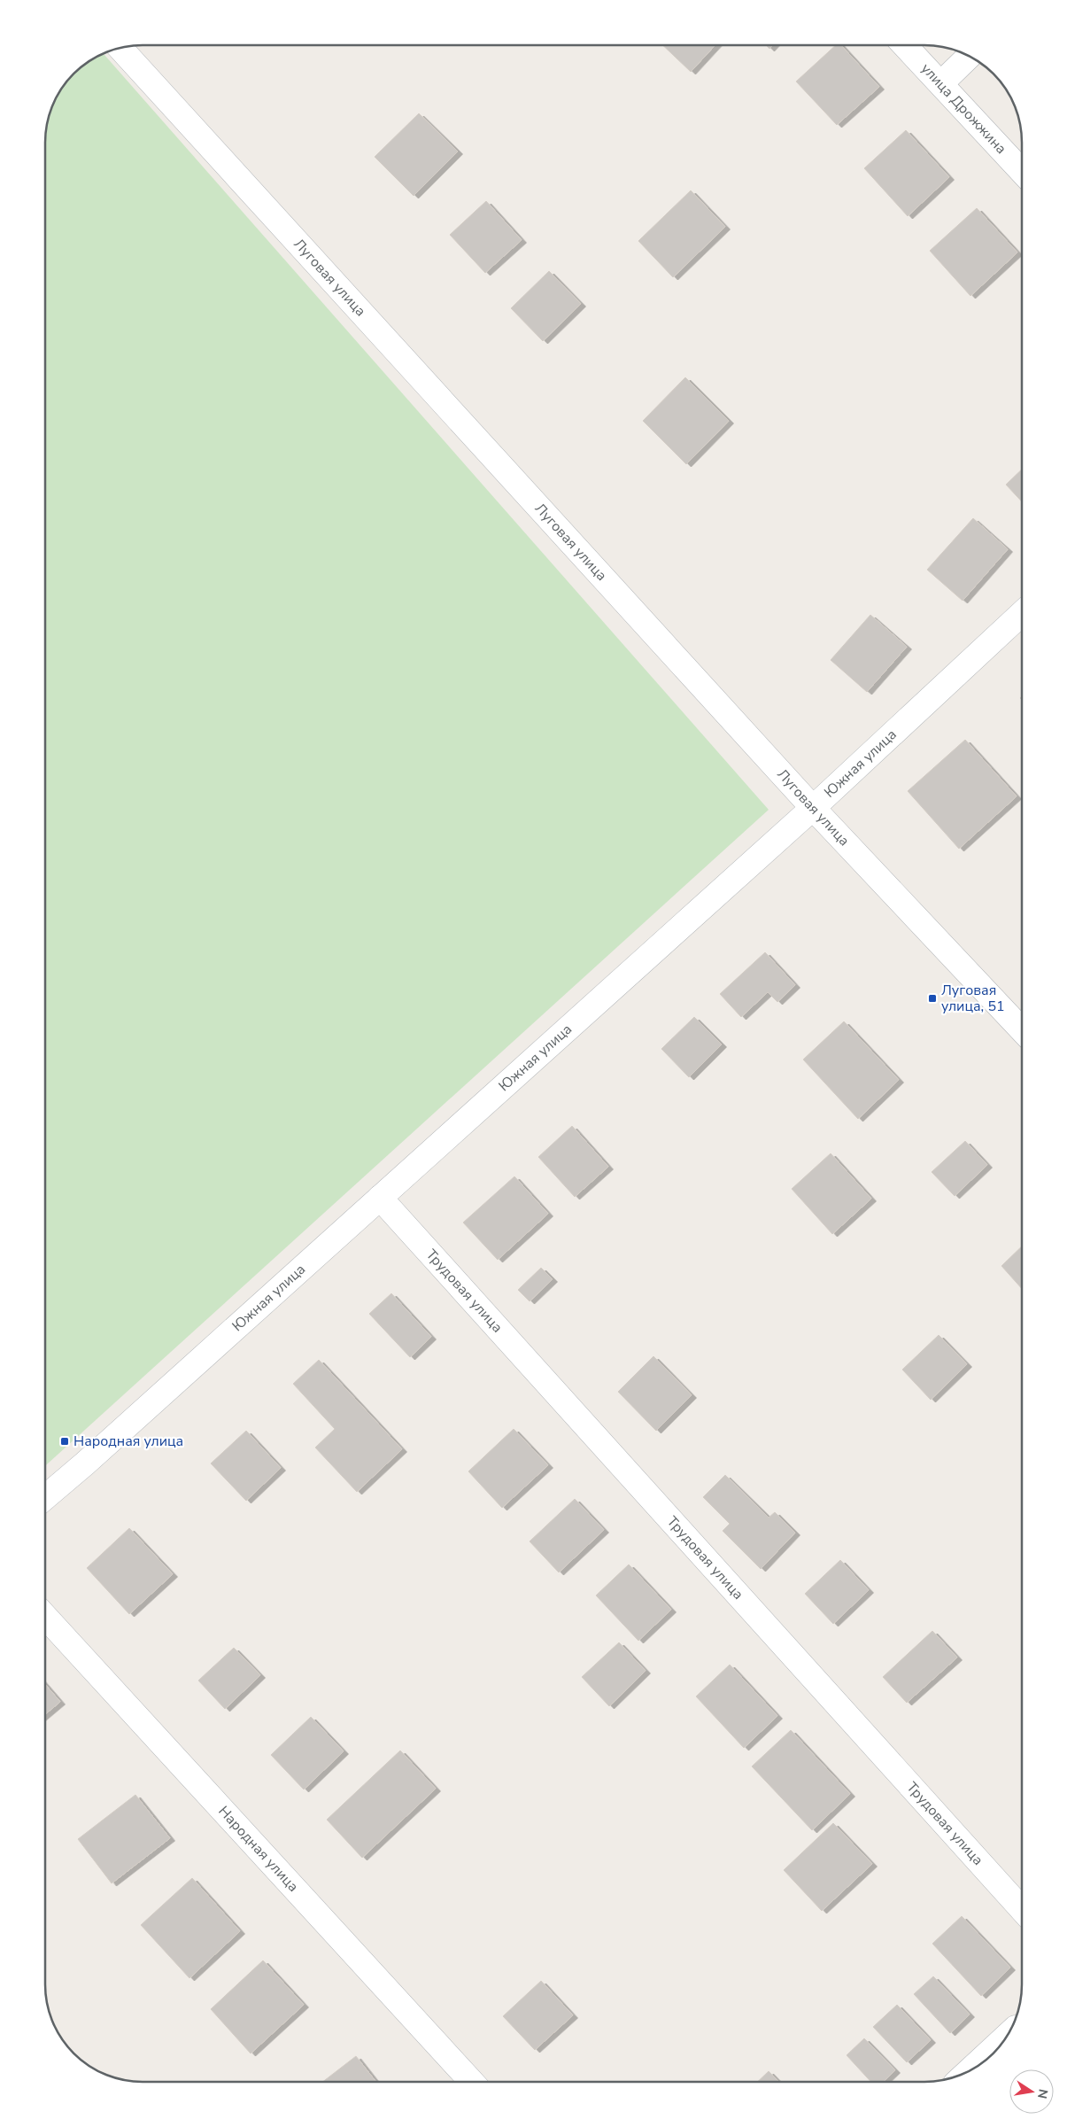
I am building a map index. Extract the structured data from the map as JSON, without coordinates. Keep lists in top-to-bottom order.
{
  "streets": {
    "street": [
      "улица Дрожжина",
      "Луговая улица",
      "Южная улица",
      "Трудовая улица",
      "Народная улица"
    ]
  },
  "crossings": [
    ["Луговая улица", "Южная улица"],
    ["Южная улица", "Трудовая улица"]
  ],
  "places": {
    "transit": ["Луговая улица, 51", "Народная улица"]
  },
  "north": "right"
}
